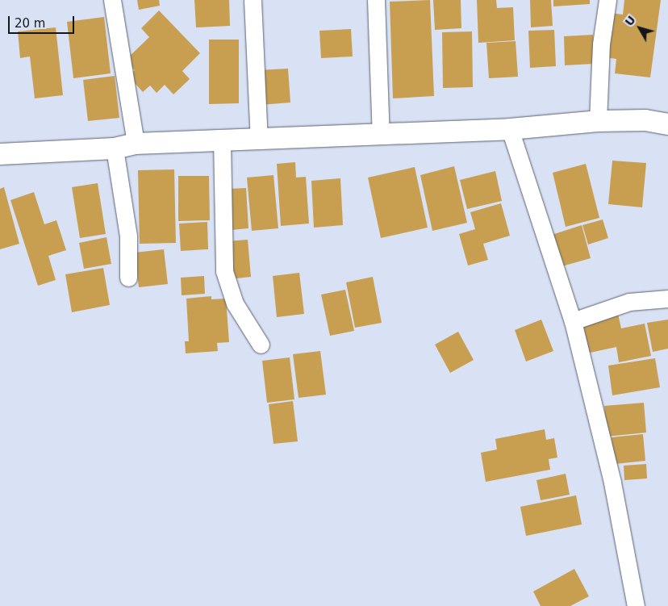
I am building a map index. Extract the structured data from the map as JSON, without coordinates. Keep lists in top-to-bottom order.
{
  "scale_bar": "20 m",
  "north": "top left"
}
